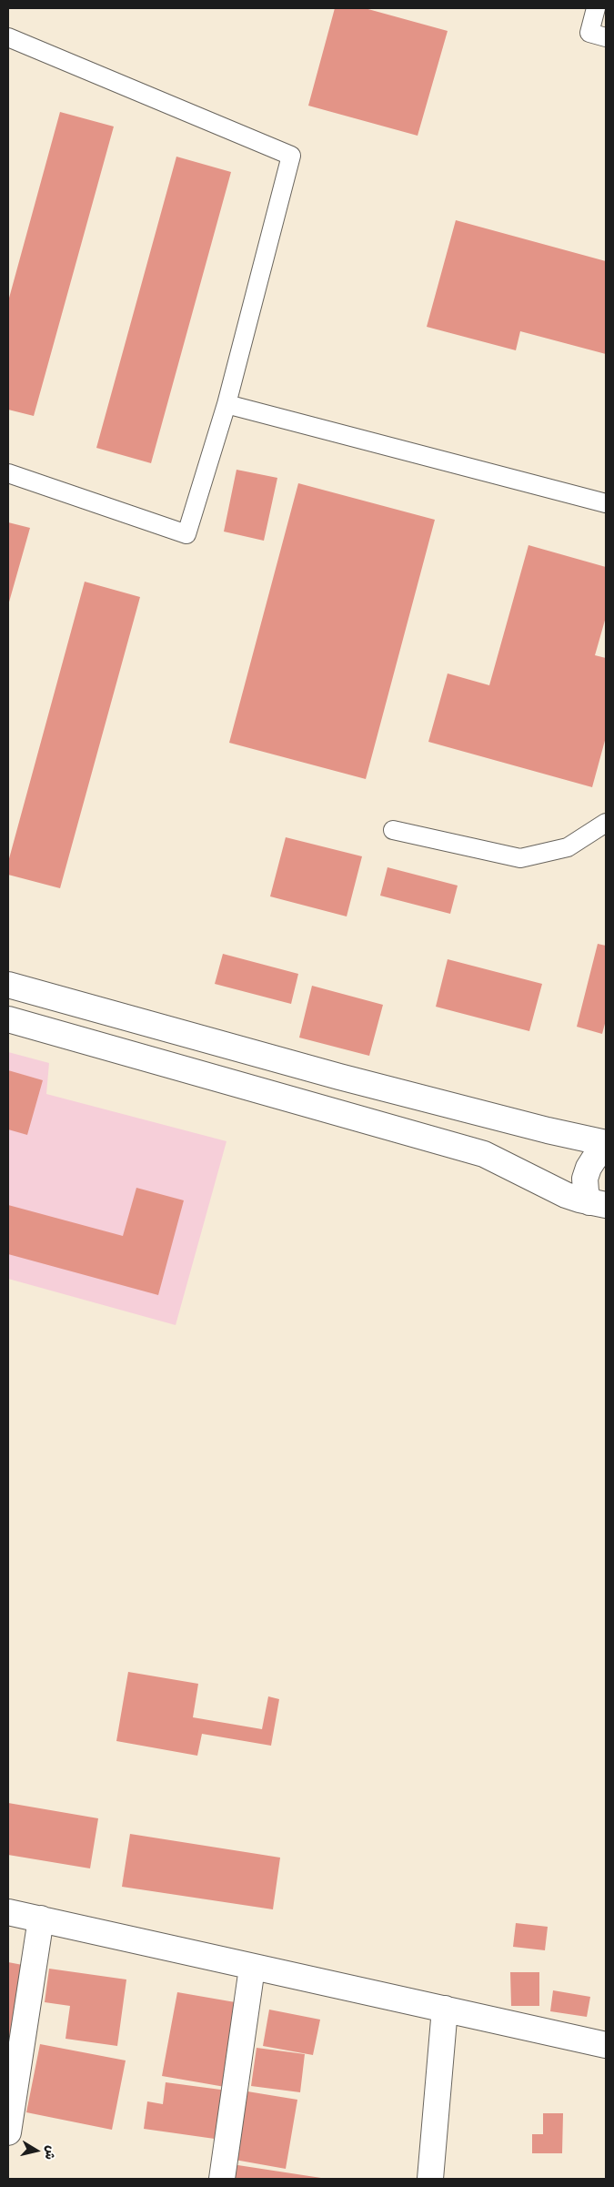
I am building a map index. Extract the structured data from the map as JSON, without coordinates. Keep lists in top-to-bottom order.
{
  "north": "right"
}
